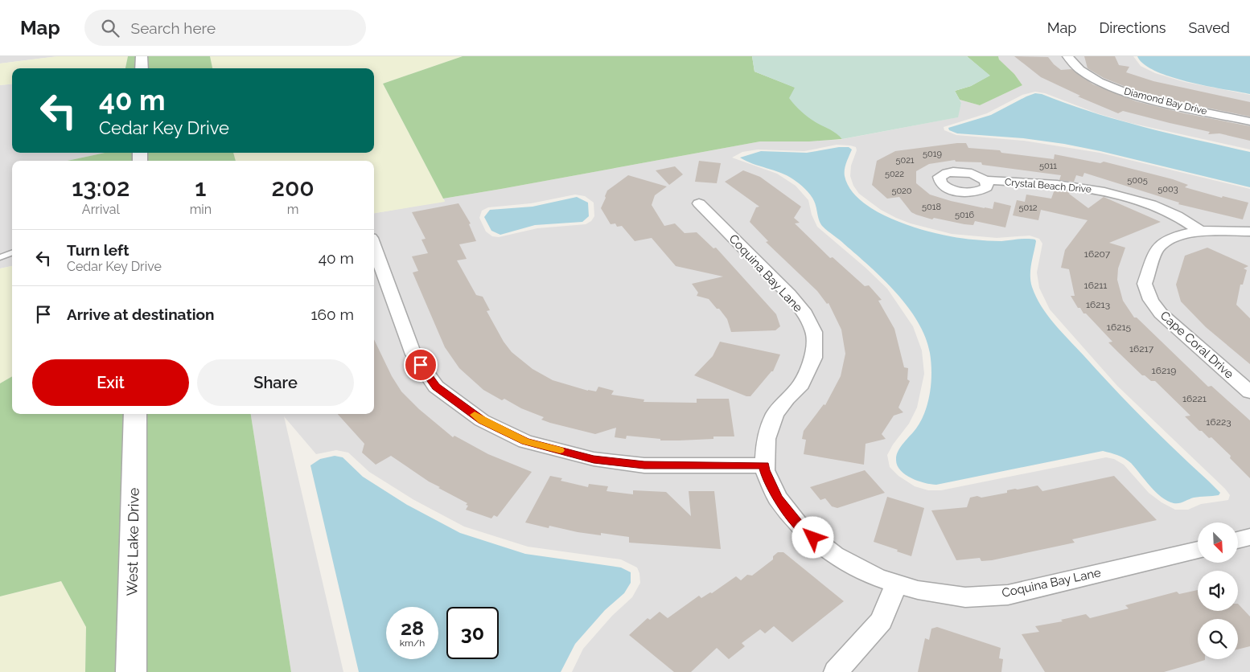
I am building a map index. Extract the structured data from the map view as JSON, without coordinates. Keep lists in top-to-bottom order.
{
  "streets": {
    "street": [
      "Diamond Bay Drive",
      "Crystal Beach Drive",
      "Coquina Bay Lane",
      "Cape Coral Drive",
      "West Lake Drive"
    ]
  },
  "crossings": [
    ["Crystal Beach Drive", "Cape Coral Drive"]
  ],
  "house_numbers": [
    "5019",
    "5021",
    "5011",
    "5022",
    "5005",
    "5003",
    "5020",
    "5018",
    "5012",
    "5016",
    "16207",
    "16211",
    "16213",
    "16215",
    "16217",
    "16219",
    "16221",
    "16223"
  ],
  "north": "bottom right",
  "page": {
    "header": "Map",
    "search": "Search here",
    "nav": ["Map", "Directions", "Saved"],
    "turn": ["40 m", "Cedar Key Drive"],
    "eta": [
      "13:02",
      "Arrival",
      "1",
      "min",
      "200",
      "m"
    ],
    "list": [
      {
        "name": "Turn left",
        "note": "Cedar Key Drive",
        "value": "40 m"
      },
      {
        "name": "Arrive at destination",
        "value": "160 m"
      }
    ],
    "buttons": ["Exit", "Share"],
    "speed": "28 km/h",
    "limit": "30"
  }
}
